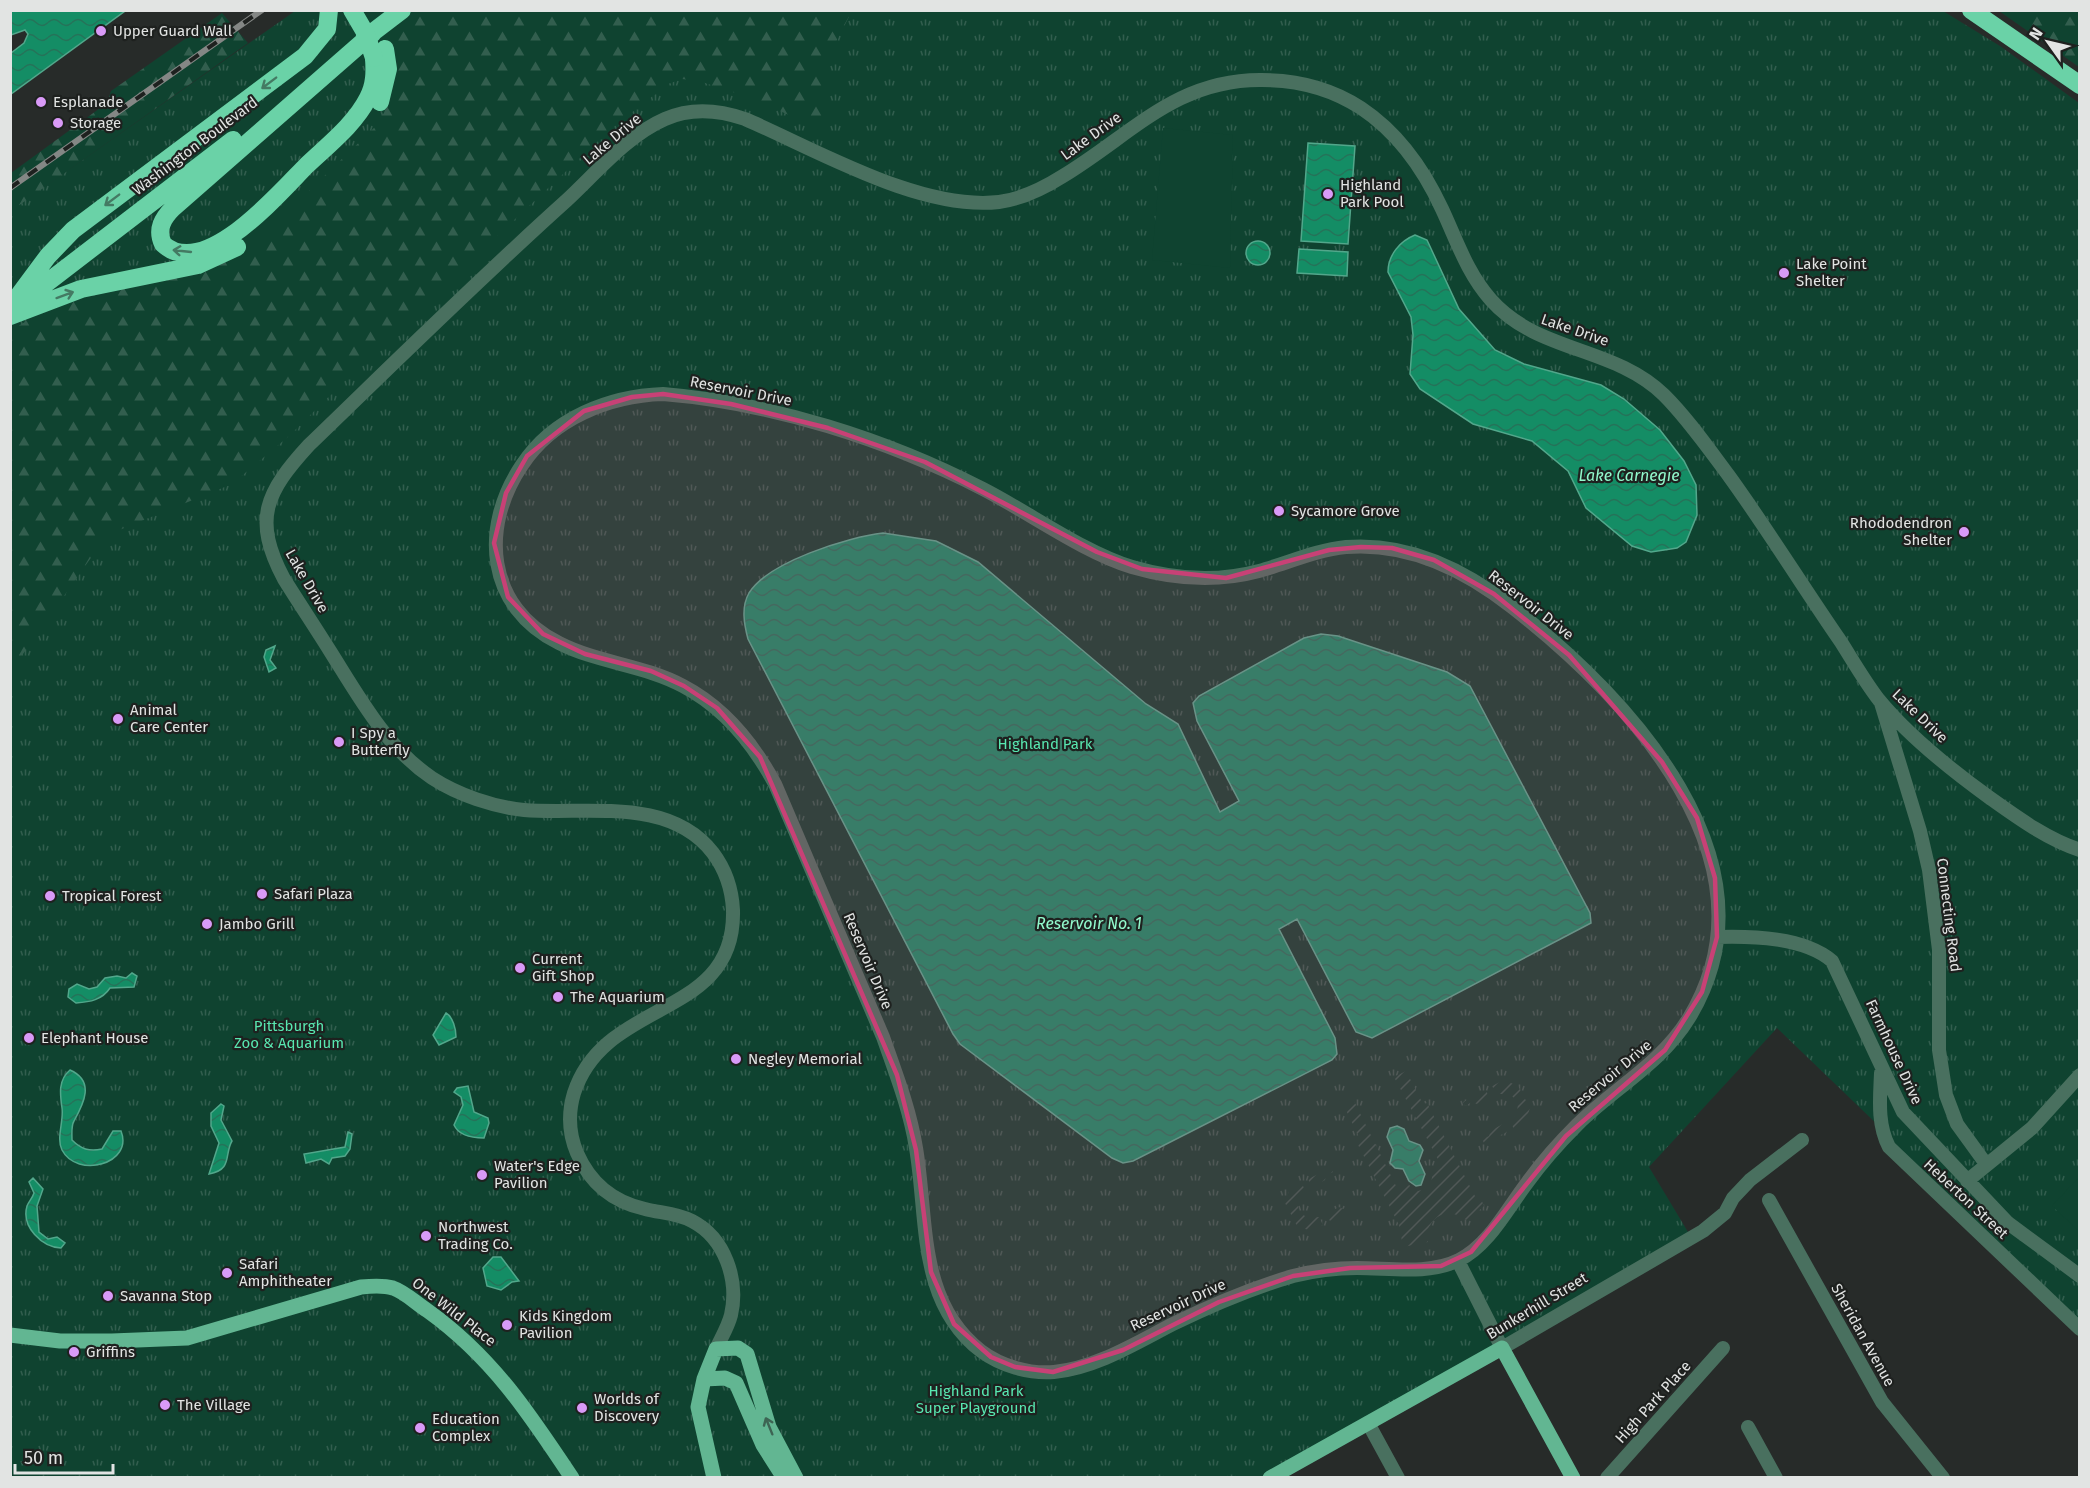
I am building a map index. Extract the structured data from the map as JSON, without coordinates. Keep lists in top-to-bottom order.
{
  "streets": {
    "highway": ["Washington Boulevard"],
    "main road": ["Bunkerhill Street", "One Wild Place"],
    "street": [
      "Lake Drive",
      "Reservoir Drive",
      "Connecting Road",
      "Farmhouse Drive",
      "Heberton Street",
      "Sheridan Avenue",
      "High Park Place"
    ]
  },
  "crossings": [
    ["Lake Drive", "Connecting Road"],
    ["Reservoir Drive", "Farmhouse Drive"],
    ["Farmhouse Drive", "Heberton Street"]
  ],
  "water": ["Lake Carnegie", "Reservoir No. 1"],
  "parks": ["Highland Park", "Pittsburgh Zoo & Aquarium", "Highland Park Super Playground"],
  "places": [
    "Upper Guard Wall",
    "Esplanade",
    "Storage",
    "Highland Park Pool",
    "Lake Point Shelter",
    "Sycamore Grove",
    "Rhododendron Shelter",
    "Animal Care Center",
    "I Spy a Butterfly",
    "Safari Plaza",
    "Tropical Forest",
    "Jambo Grill",
    "Current Gift Shop",
    "The Aquarium",
    "Elephant House",
    "Negley Memorial",
    "Water's Edge Pavilion",
    "Northwest Trading Co.",
    "Safari Amphitheater",
    "Savanna Stop",
    "Kids Kingdom Pavilion",
    "Griffins",
    "The Village",
    "Worlds of Discovery",
    "Education Complex"
  ],
  "scale_bar": "50 m",
  "north": "top left"
}
